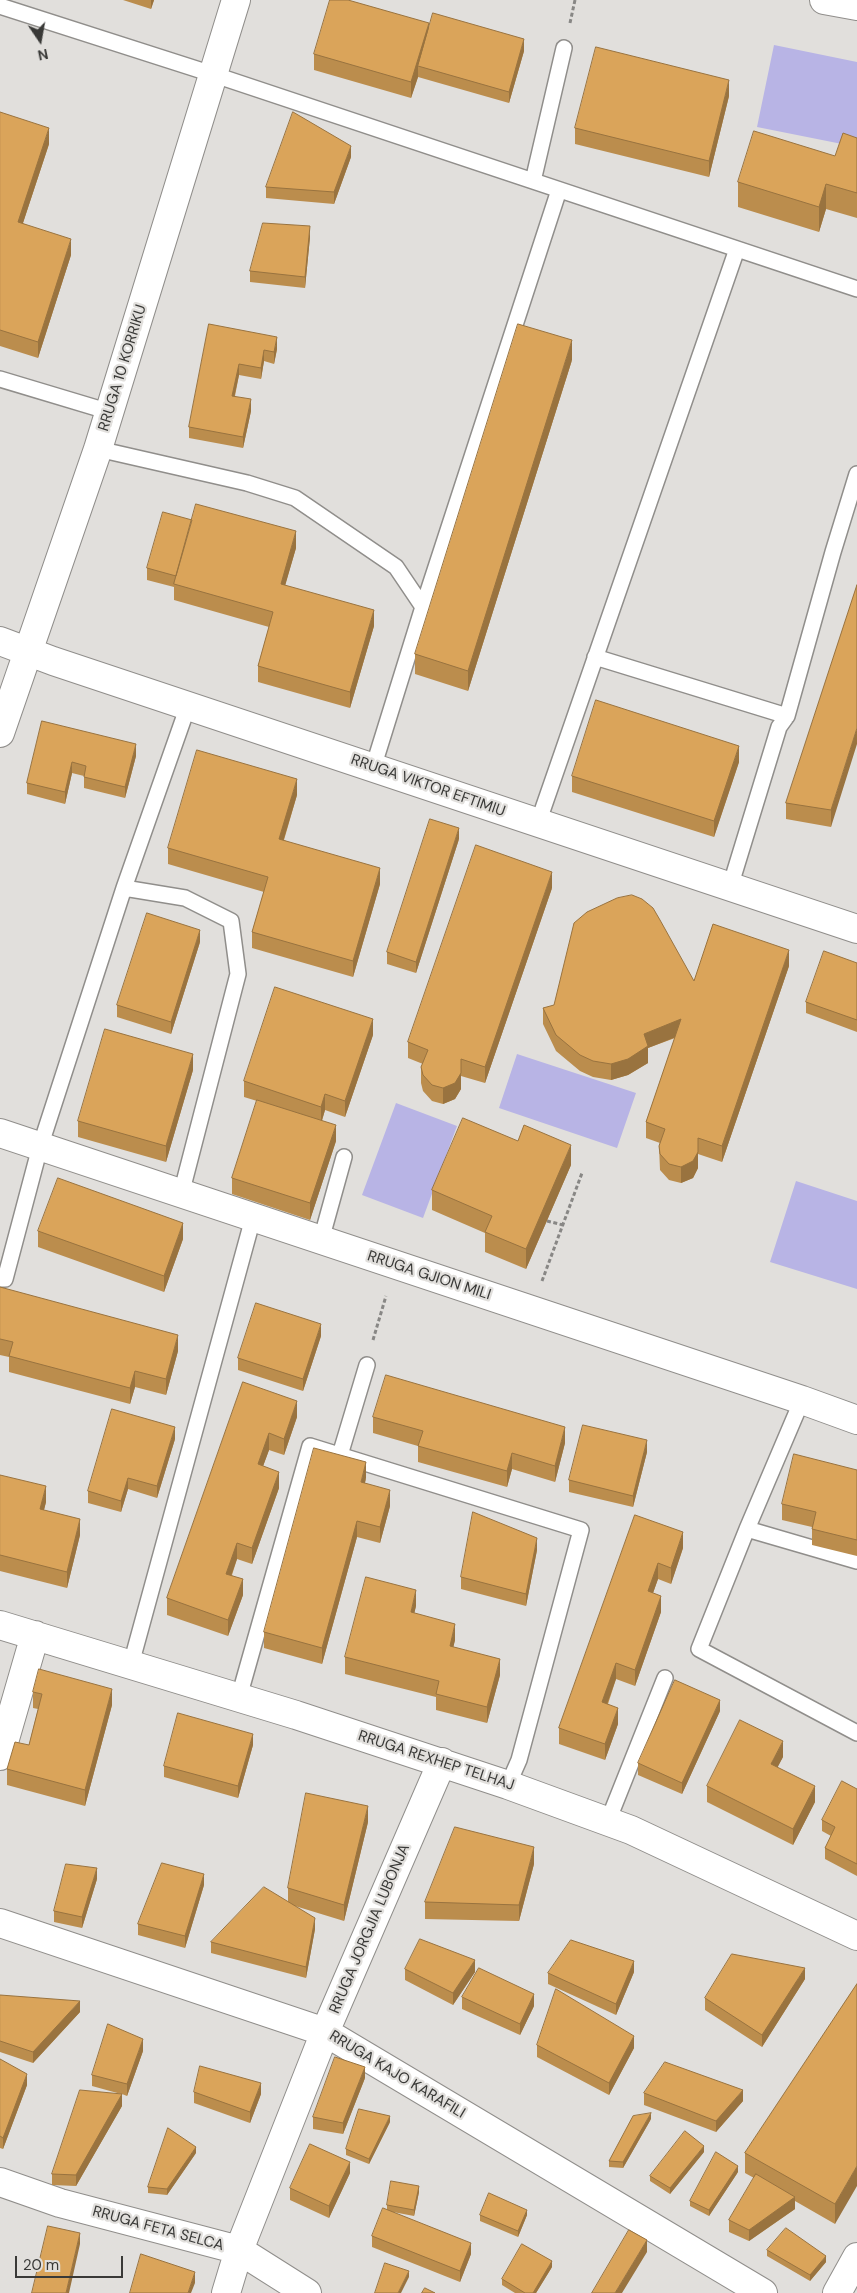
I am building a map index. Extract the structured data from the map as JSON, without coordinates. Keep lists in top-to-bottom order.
{
  "streets": {
    "street": [
      "RRUGA 10 KORRIKU",
      "RRUGA VIKTOR EFTIMIU",
      "RRUGA GJION MILI",
      "RRUGA REXHEP TELHAJ",
      "RRUGA JORGJIA LUBONJA",
      "RRUGA KAJO KARAFILI",
      "RRUGA FETA SELCA"
    ]
  },
  "crossings": [
    ["RRUGA 10 KORRIKU", "RRUGA VIKTOR EFTIMIU"],
    ["RRUGA REXHEP TELHAJ", "RRUGA JORGJIA LUBONJA"],
    ["RRUGA JORGJIA LUBONJA", "RRUGA KAJO KARAFILI"],
    ["RRUGA JORGJIA LUBONJA", "RRUGA FETA SELCA"]
  ],
  "scale_bar": "20 m",
  "north": "bottom"
}
